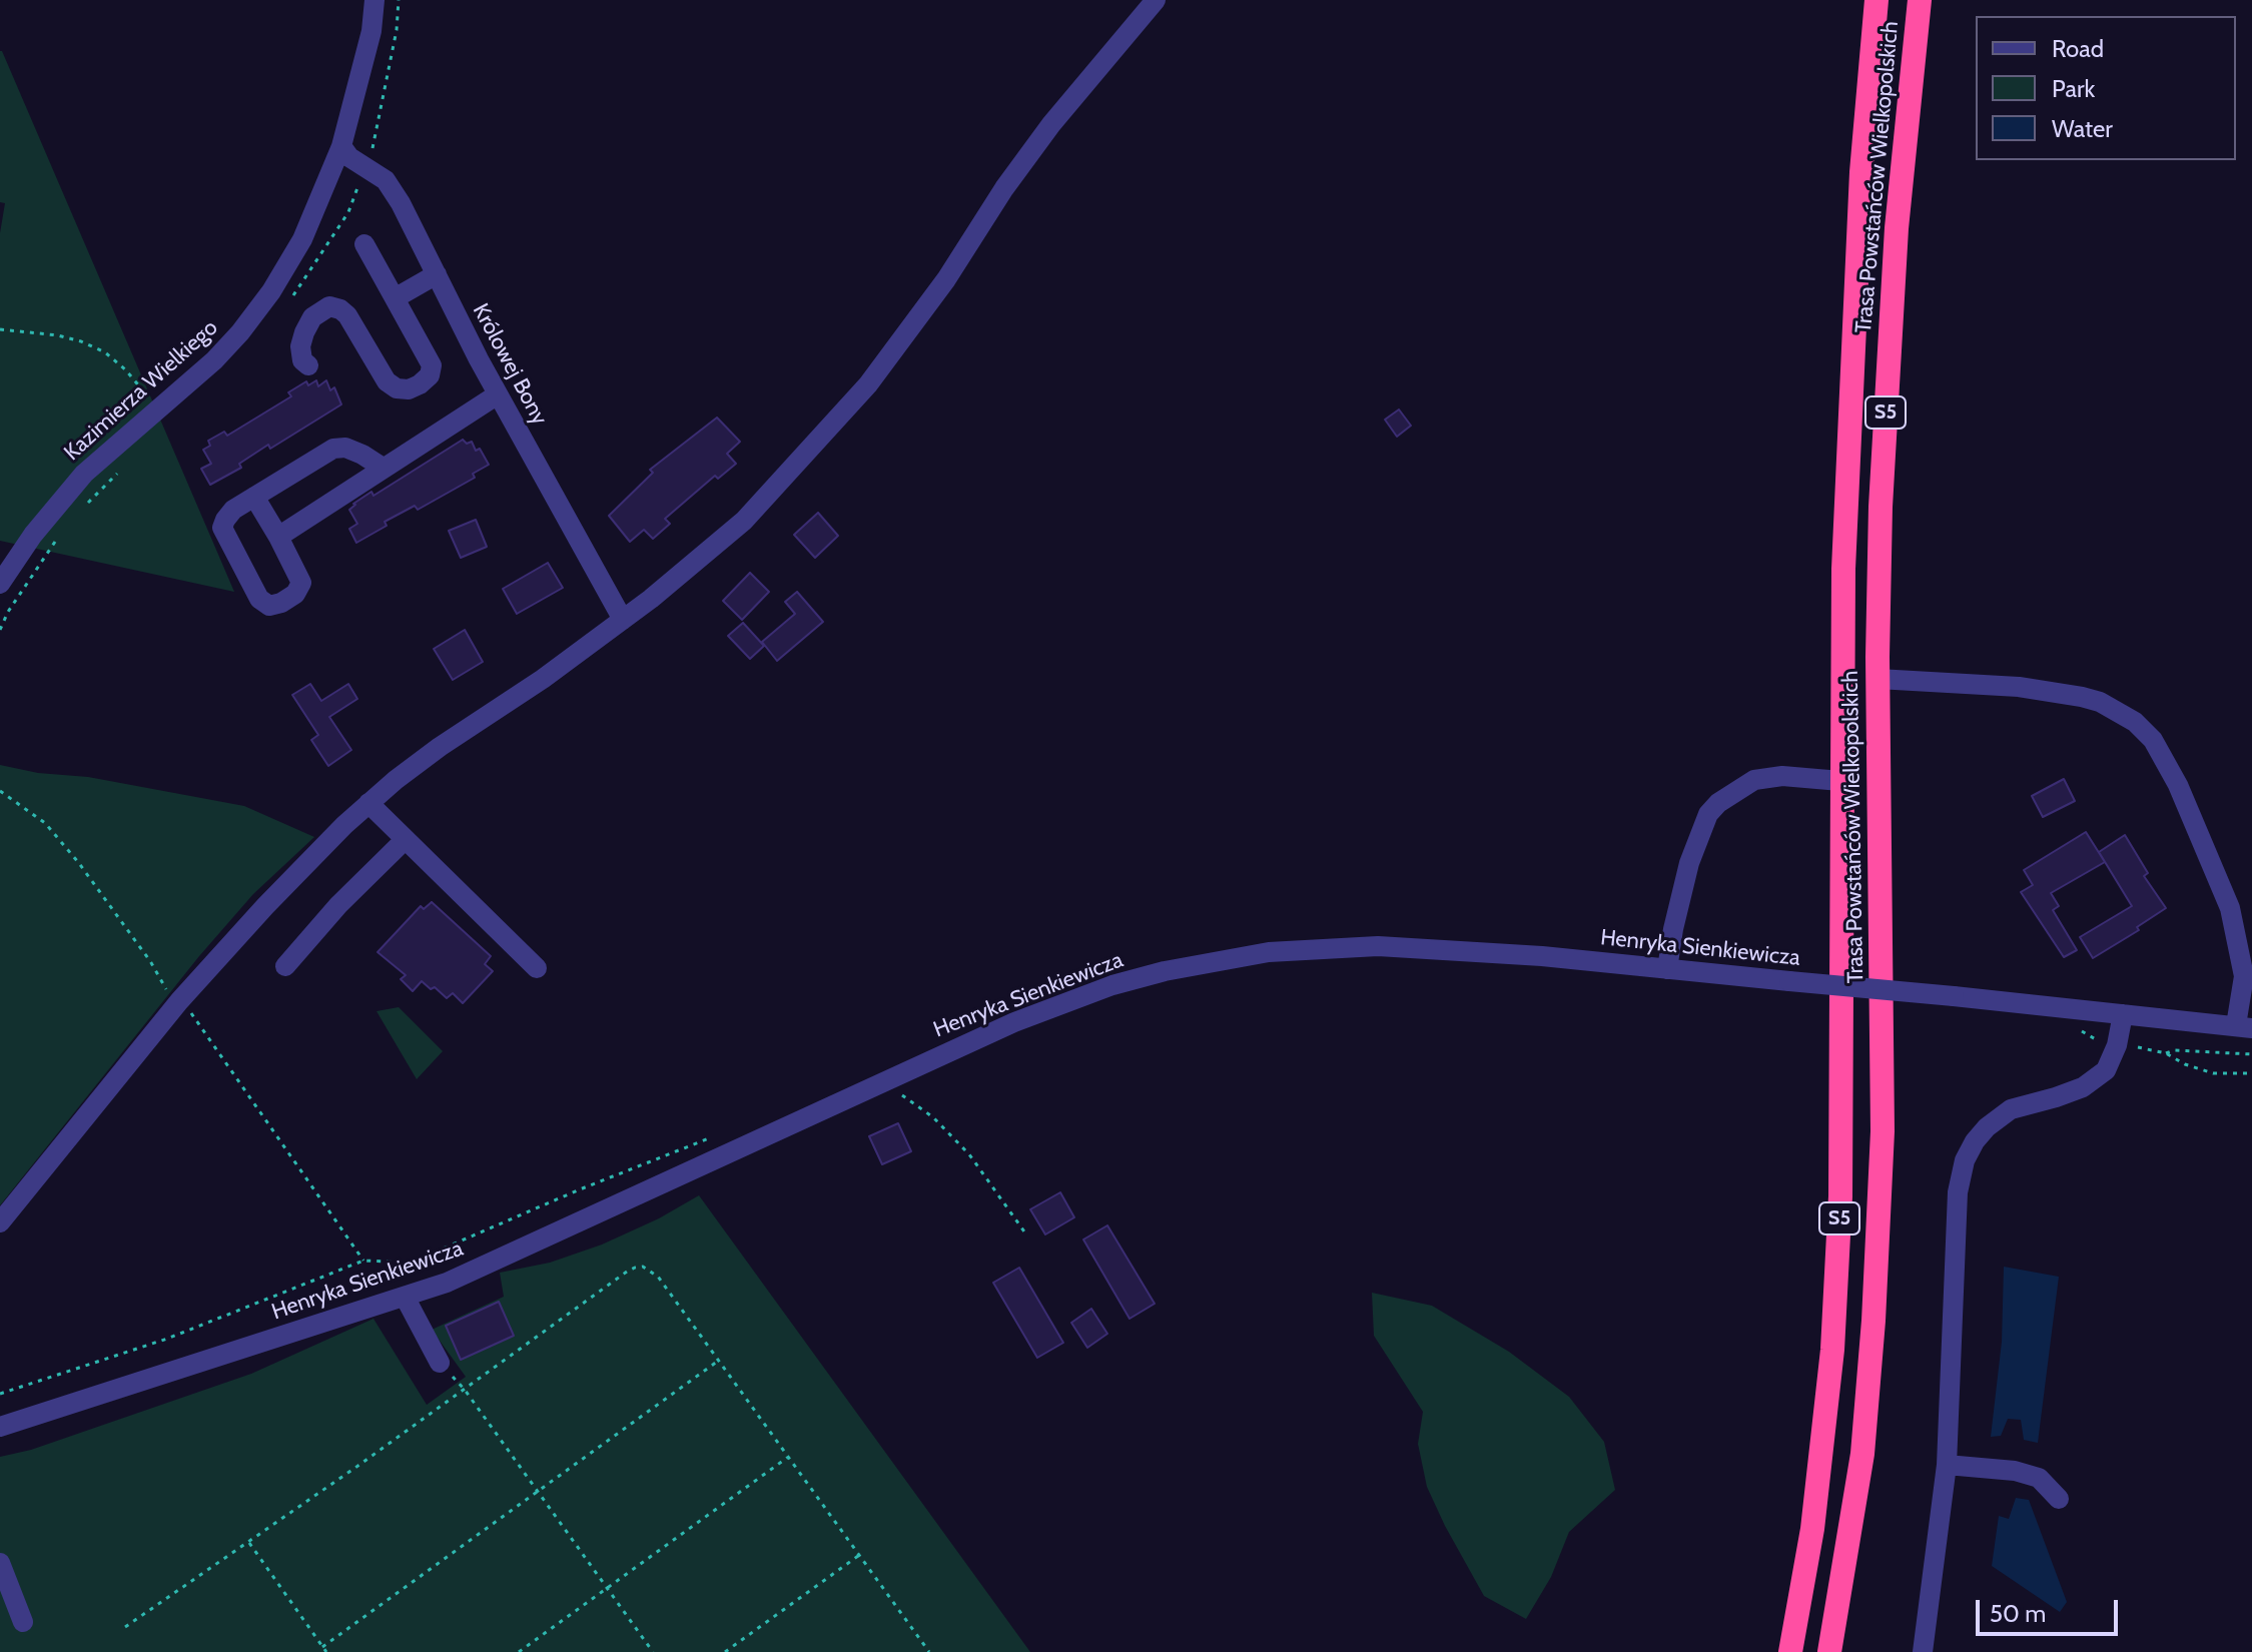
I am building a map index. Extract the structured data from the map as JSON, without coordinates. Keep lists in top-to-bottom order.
{
  "streets": {
    "highway": ["Trasa Powstańców Wielkopolskich", "S5"],
    "street": ["Królowej Bony", "Kazimierza Wielkiego", "Henryka Sienkiewicza"]
  },
  "crossings": [
    ["Królowej Bony", "Kazimierza Wielkiego"]
  ],
  "legend": ["Road", "Park", "Water"],
  "scale_bar": "50 m"
}
